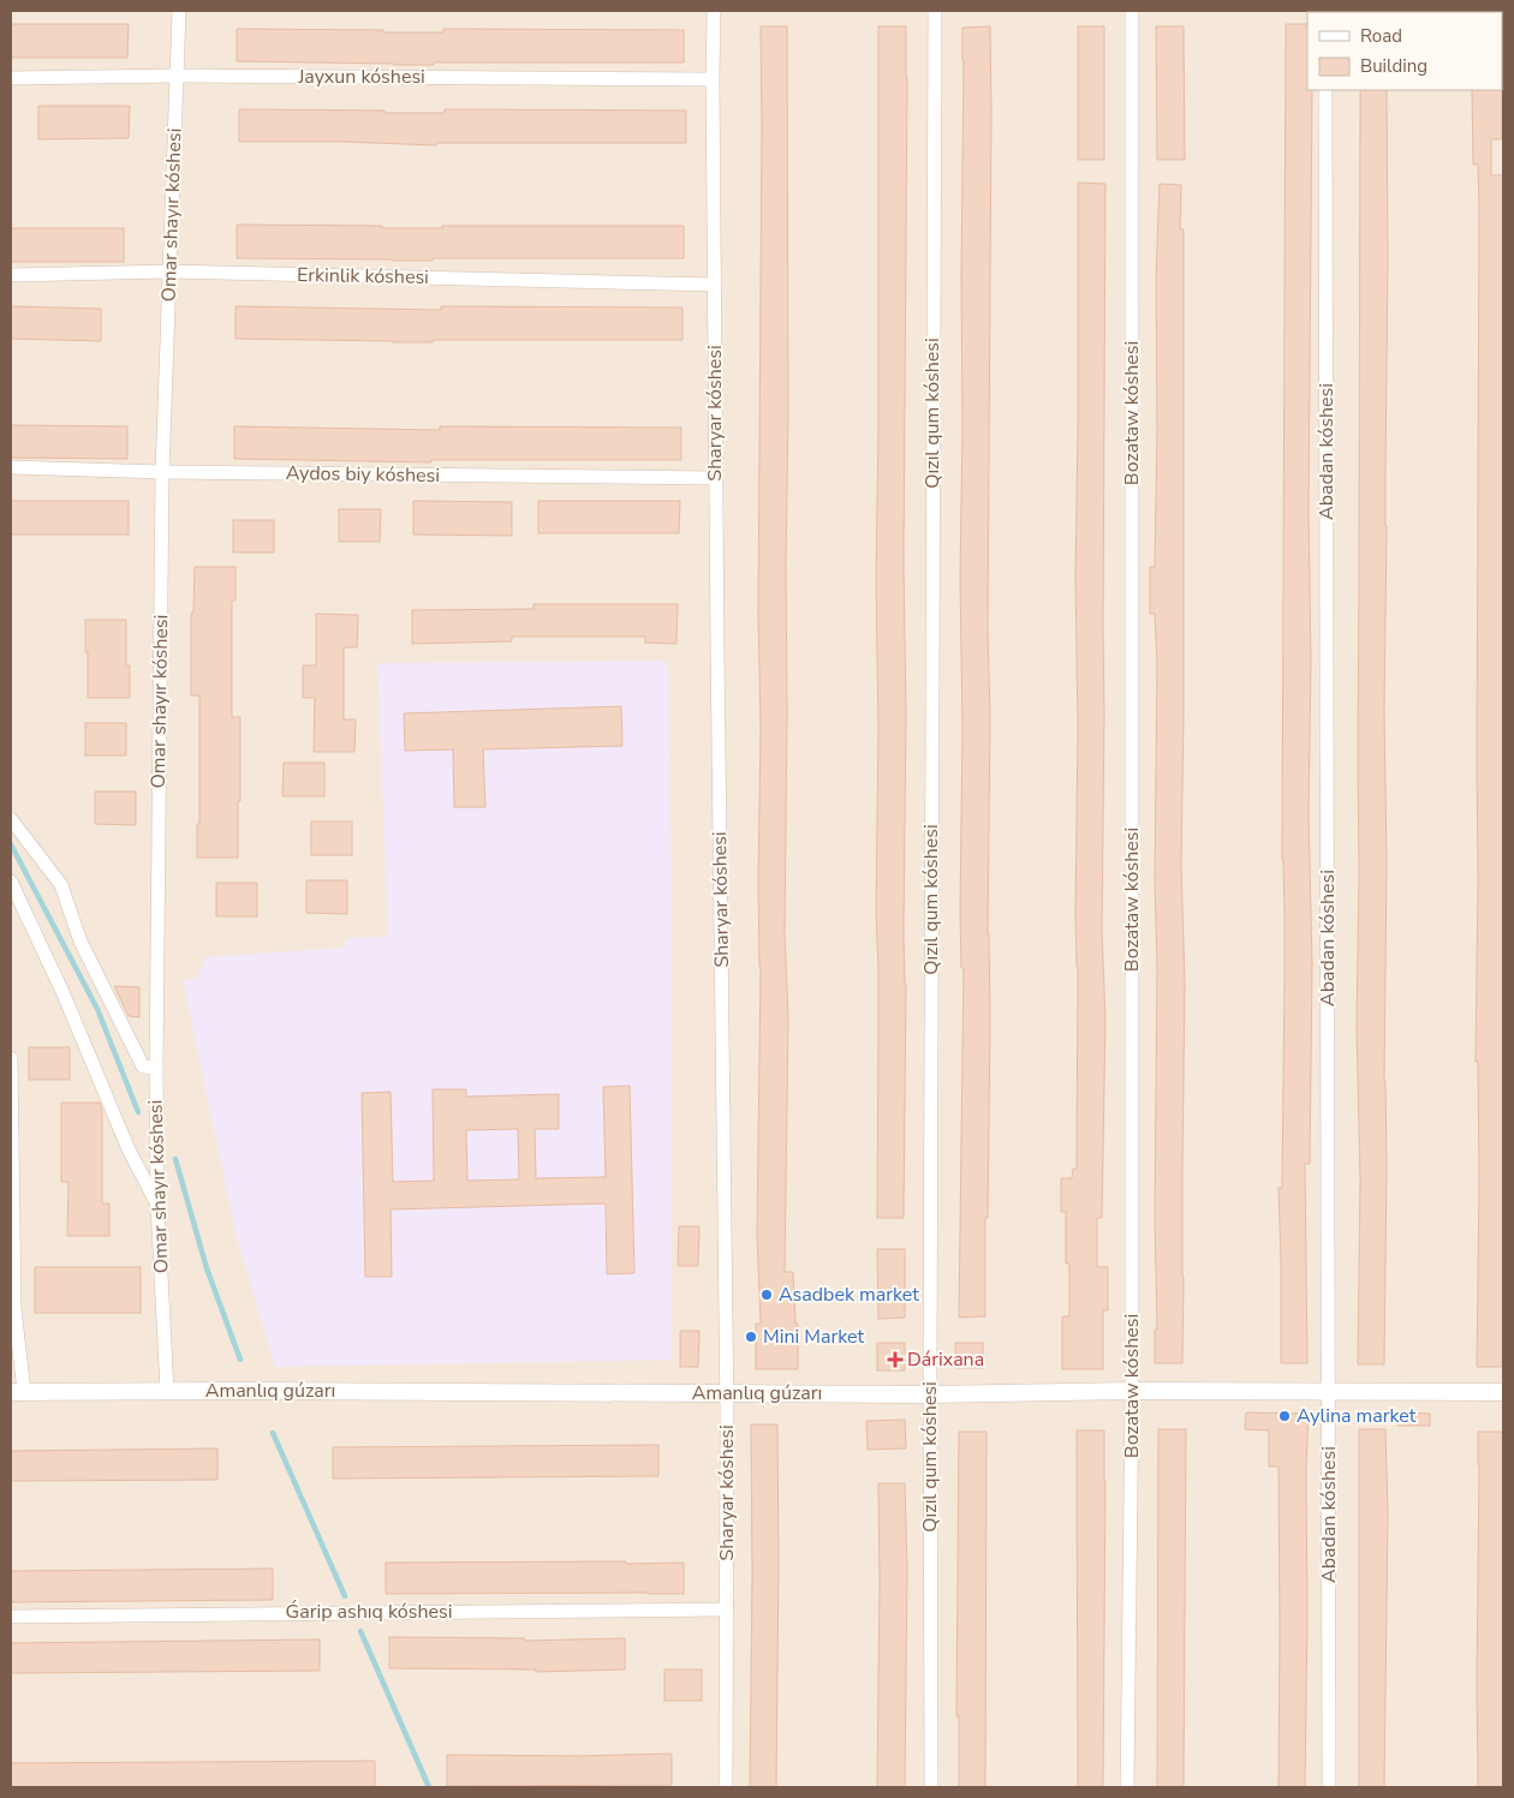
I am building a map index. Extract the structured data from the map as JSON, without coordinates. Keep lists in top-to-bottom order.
{
  "streets": {
    "street": [
      "Jayxun kóshesi",
      "Omar shayır kóshesi",
      "Erkinlik kóshesi",
      "Sharyar kóshesi",
      "Qızıl qum kóshesi",
      "Bozataw kóshesi",
      "Abadan kóshesi",
      "Aydos biy kóshesi",
      "Amanlıq gúzarı",
      "Ǵarip ashıq kóshesi"
    ]
  },
  "crossings": [
    ["Jayxun kóshesi", "Omar shayır kóshesi"],
    ["Jayxun kóshesi", "Sharyar kóshesi"],
    ["Omar shayır kóshesi", "Erkinlik kóshesi"],
    ["Omar shayır kóshesi", "Aydos biy kóshesi"],
    ["Omar shayır kóshesi", "Amanlıq gúzarı"],
    ["Erkinlik kóshesi", "Sharyar kóshesi"],
    ["Sharyar kóshesi", "Aydos biy kóshesi"],
    ["Sharyar kóshesi", "Amanlıq gúzarı"],
    ["Sharyar kóshesi", "Ǵarip ashıq kóshesi"],
    ["Qızıl qum kóshesi", "Amanlıq gúzarı"],
    ["Bozataw kóshesi", "Amanlıq gúzarı"],
    ["Abadan kóshesi", "Amanlıq gúzarı"]
  ],
  "places": {
    "other": ["Asadbek market", "Mini Market", "Aylina market"],
    "health": ["Dárixana"]
  },
  "legend": ["Road", "Building"]
}
